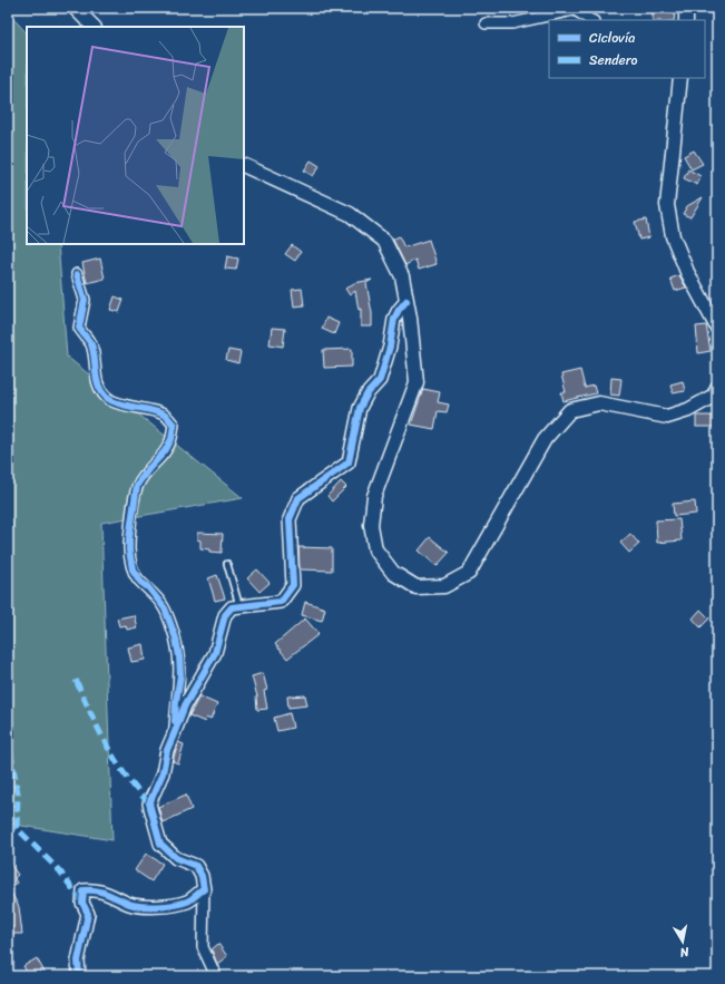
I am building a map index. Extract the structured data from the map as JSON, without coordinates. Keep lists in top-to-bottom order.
{
  "legend": ["Ciclovía", "Sendero"],
  "north": "bottom"
}
